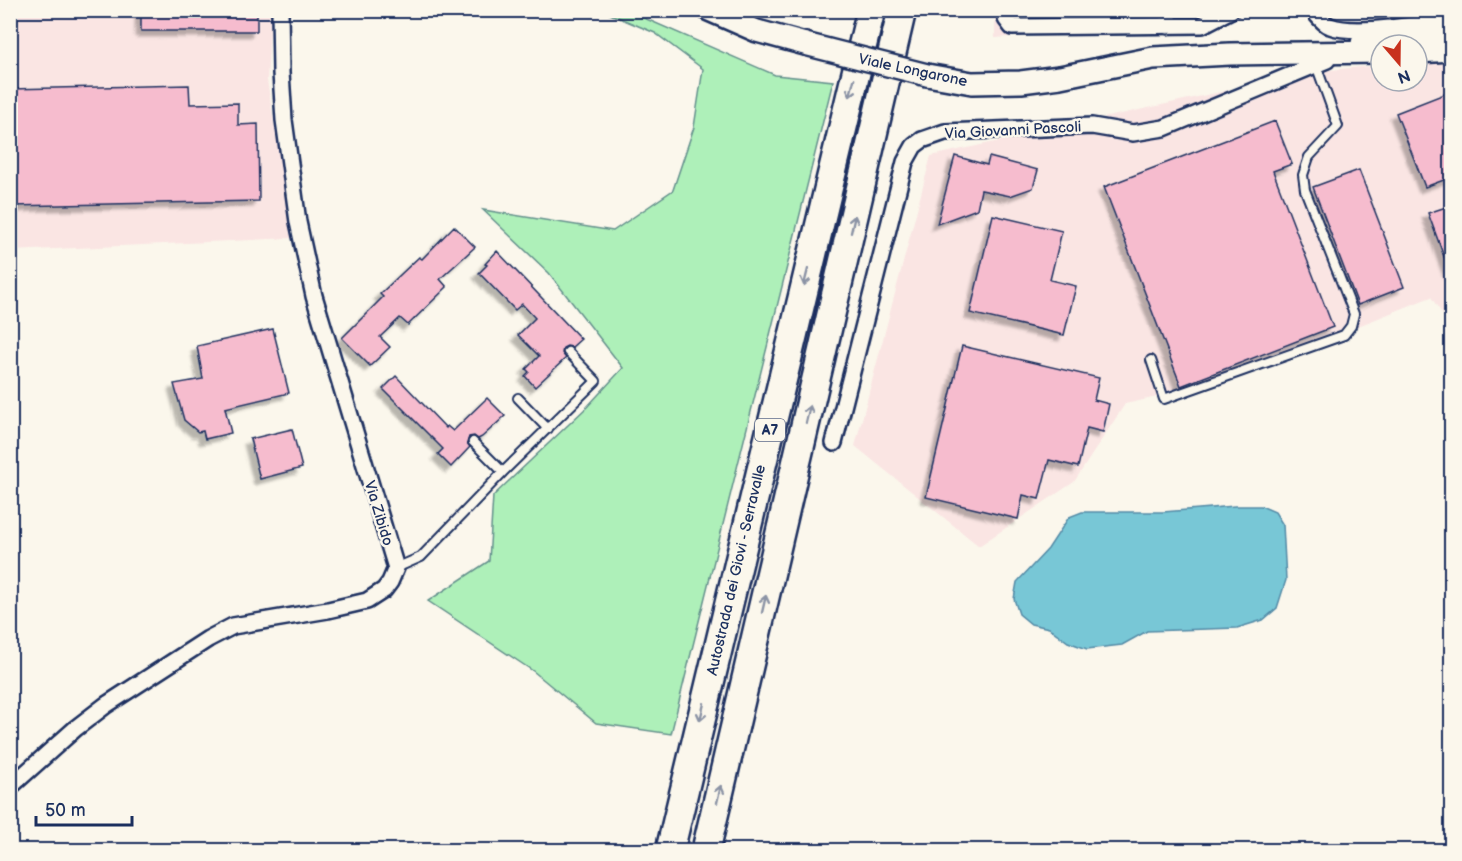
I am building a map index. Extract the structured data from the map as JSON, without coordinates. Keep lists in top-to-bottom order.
{
  "streets": {
    "highway": ["A7", "Autostrada dei Giovi - Serravalle"],
    "main road": ["Viale Longarone"],
    "street": ["Via Giovanni Pascoli", "Via Zibido"]
  },
  "crossings": [
    ["Viale Longarone", "Via Giovanni Pascoli"]
  ],
  "scale_bar": "50 m",
  "north": "bottom"
}
